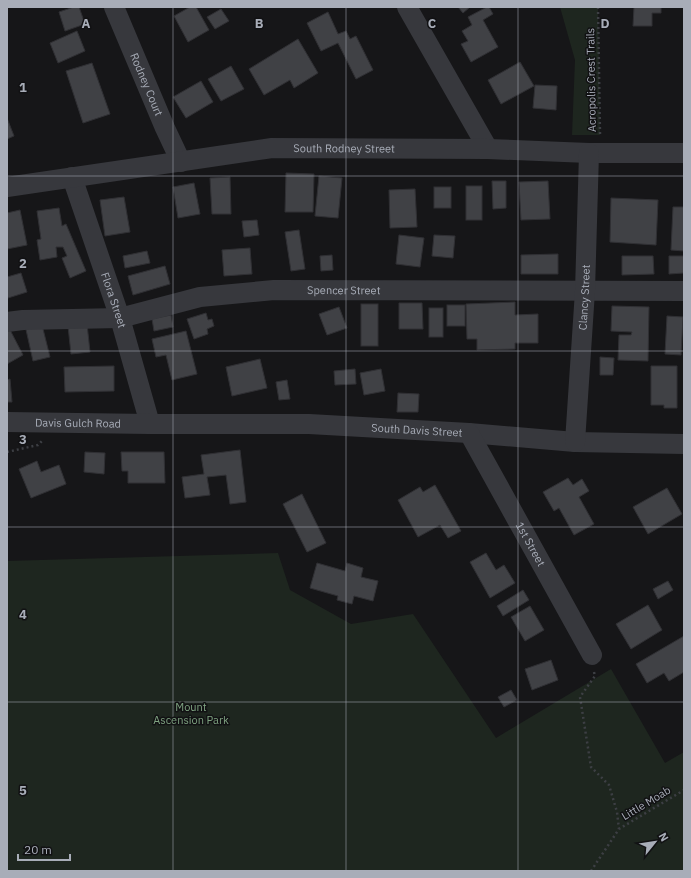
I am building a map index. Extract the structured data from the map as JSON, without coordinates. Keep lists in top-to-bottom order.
{
  "streets": {
    "street": [
      "Rodney Court",
      "South Rodney Street",
      "Spencer Street",
      "Clancy Street",
      "Flora Street",
      "Davis Gulch Road",
      "South Davis Street",
      "1st Street"
    ],
    "path": ["Acropolis Crest Trails", "Little Moab"]
  },
  "crossings": [
    ["Acropolis Crest Trails", "South Rodney Street"],
    ["Acropolis Crest Trails", "Clancy Street"],
    ["Rodney Court", "South Rodney Street"],
    ["South Rodney Street", "Clancy Street"],
    ["South Rodney Street", "Flora Street"],
    ["Spencer Street", "Clancy Street"],
    ["Spencer Street", "Flora Street"],
    ["Clancy Street", "South Davis Street"],
    ["Flora Street", "Davis Gulch Road"],
    ["Flora Street", "South Davis Street"],
    ["Davis Gulch Road", "South Davis Street"],
    ["South Davis Street", "1st Street"]
  ],
  "parks": ["Mount Ascension Park"],
  "scale_bar": "20 m",
  "north": "top right",
  "grid": {
    "columns": [
      "A",
      "B",
      "C",
      "D"
    ],
    "rows": [
      "1",
      "2",
      "3",
      "4",
      "5"
    ]
  }
}
